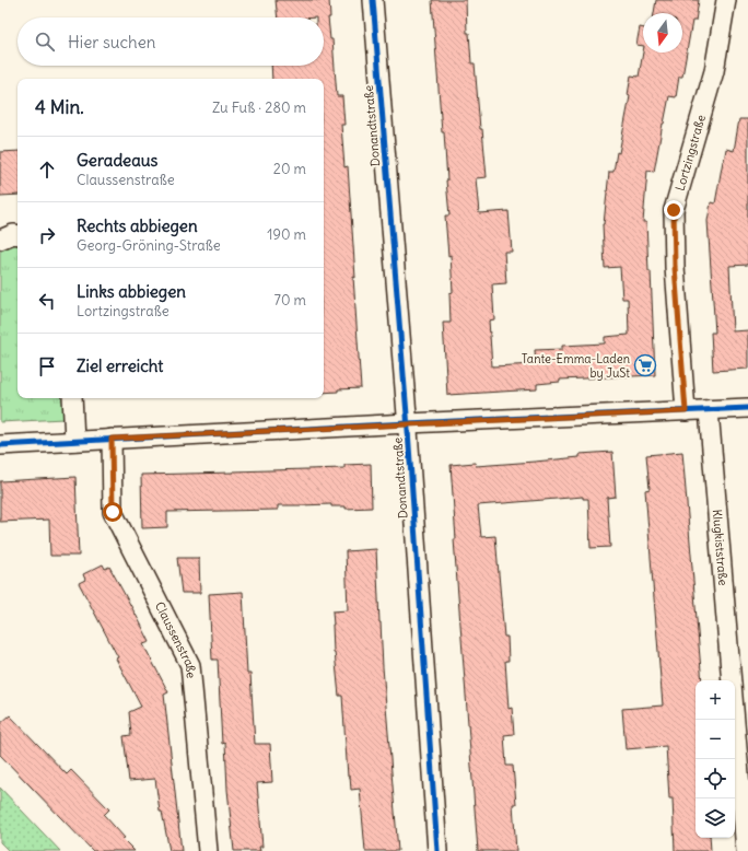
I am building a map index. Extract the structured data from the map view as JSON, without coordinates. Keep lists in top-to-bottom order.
{
  "streets": {
    "street": [
      "Donandtstraße",
      "Lortzingstraße",
      "Klugkiststraße",
      "Claussenstraße"
    ]
  },
  "places": {
    "supermarket": ["Tante-Emma-Laden by JuSt"]
  },
  "north": "bottom",
  "page": {
    "search": "Hier suchen",
    "heading": ["4 Min.", "Zu Fuß · 280 m"],
    "list": [
      ["Geradeaus", "Claussenstraße", "20 m"],
      ["Rechts abbiegen", "Georg-Gröning-Straße", "190 m"],
      ["Links abbiegen", "Lortzingstraße", "70 m"],
      "Ziel erreicht"
    ],
    "map_buttons": ["+", "−"]
  }
}
